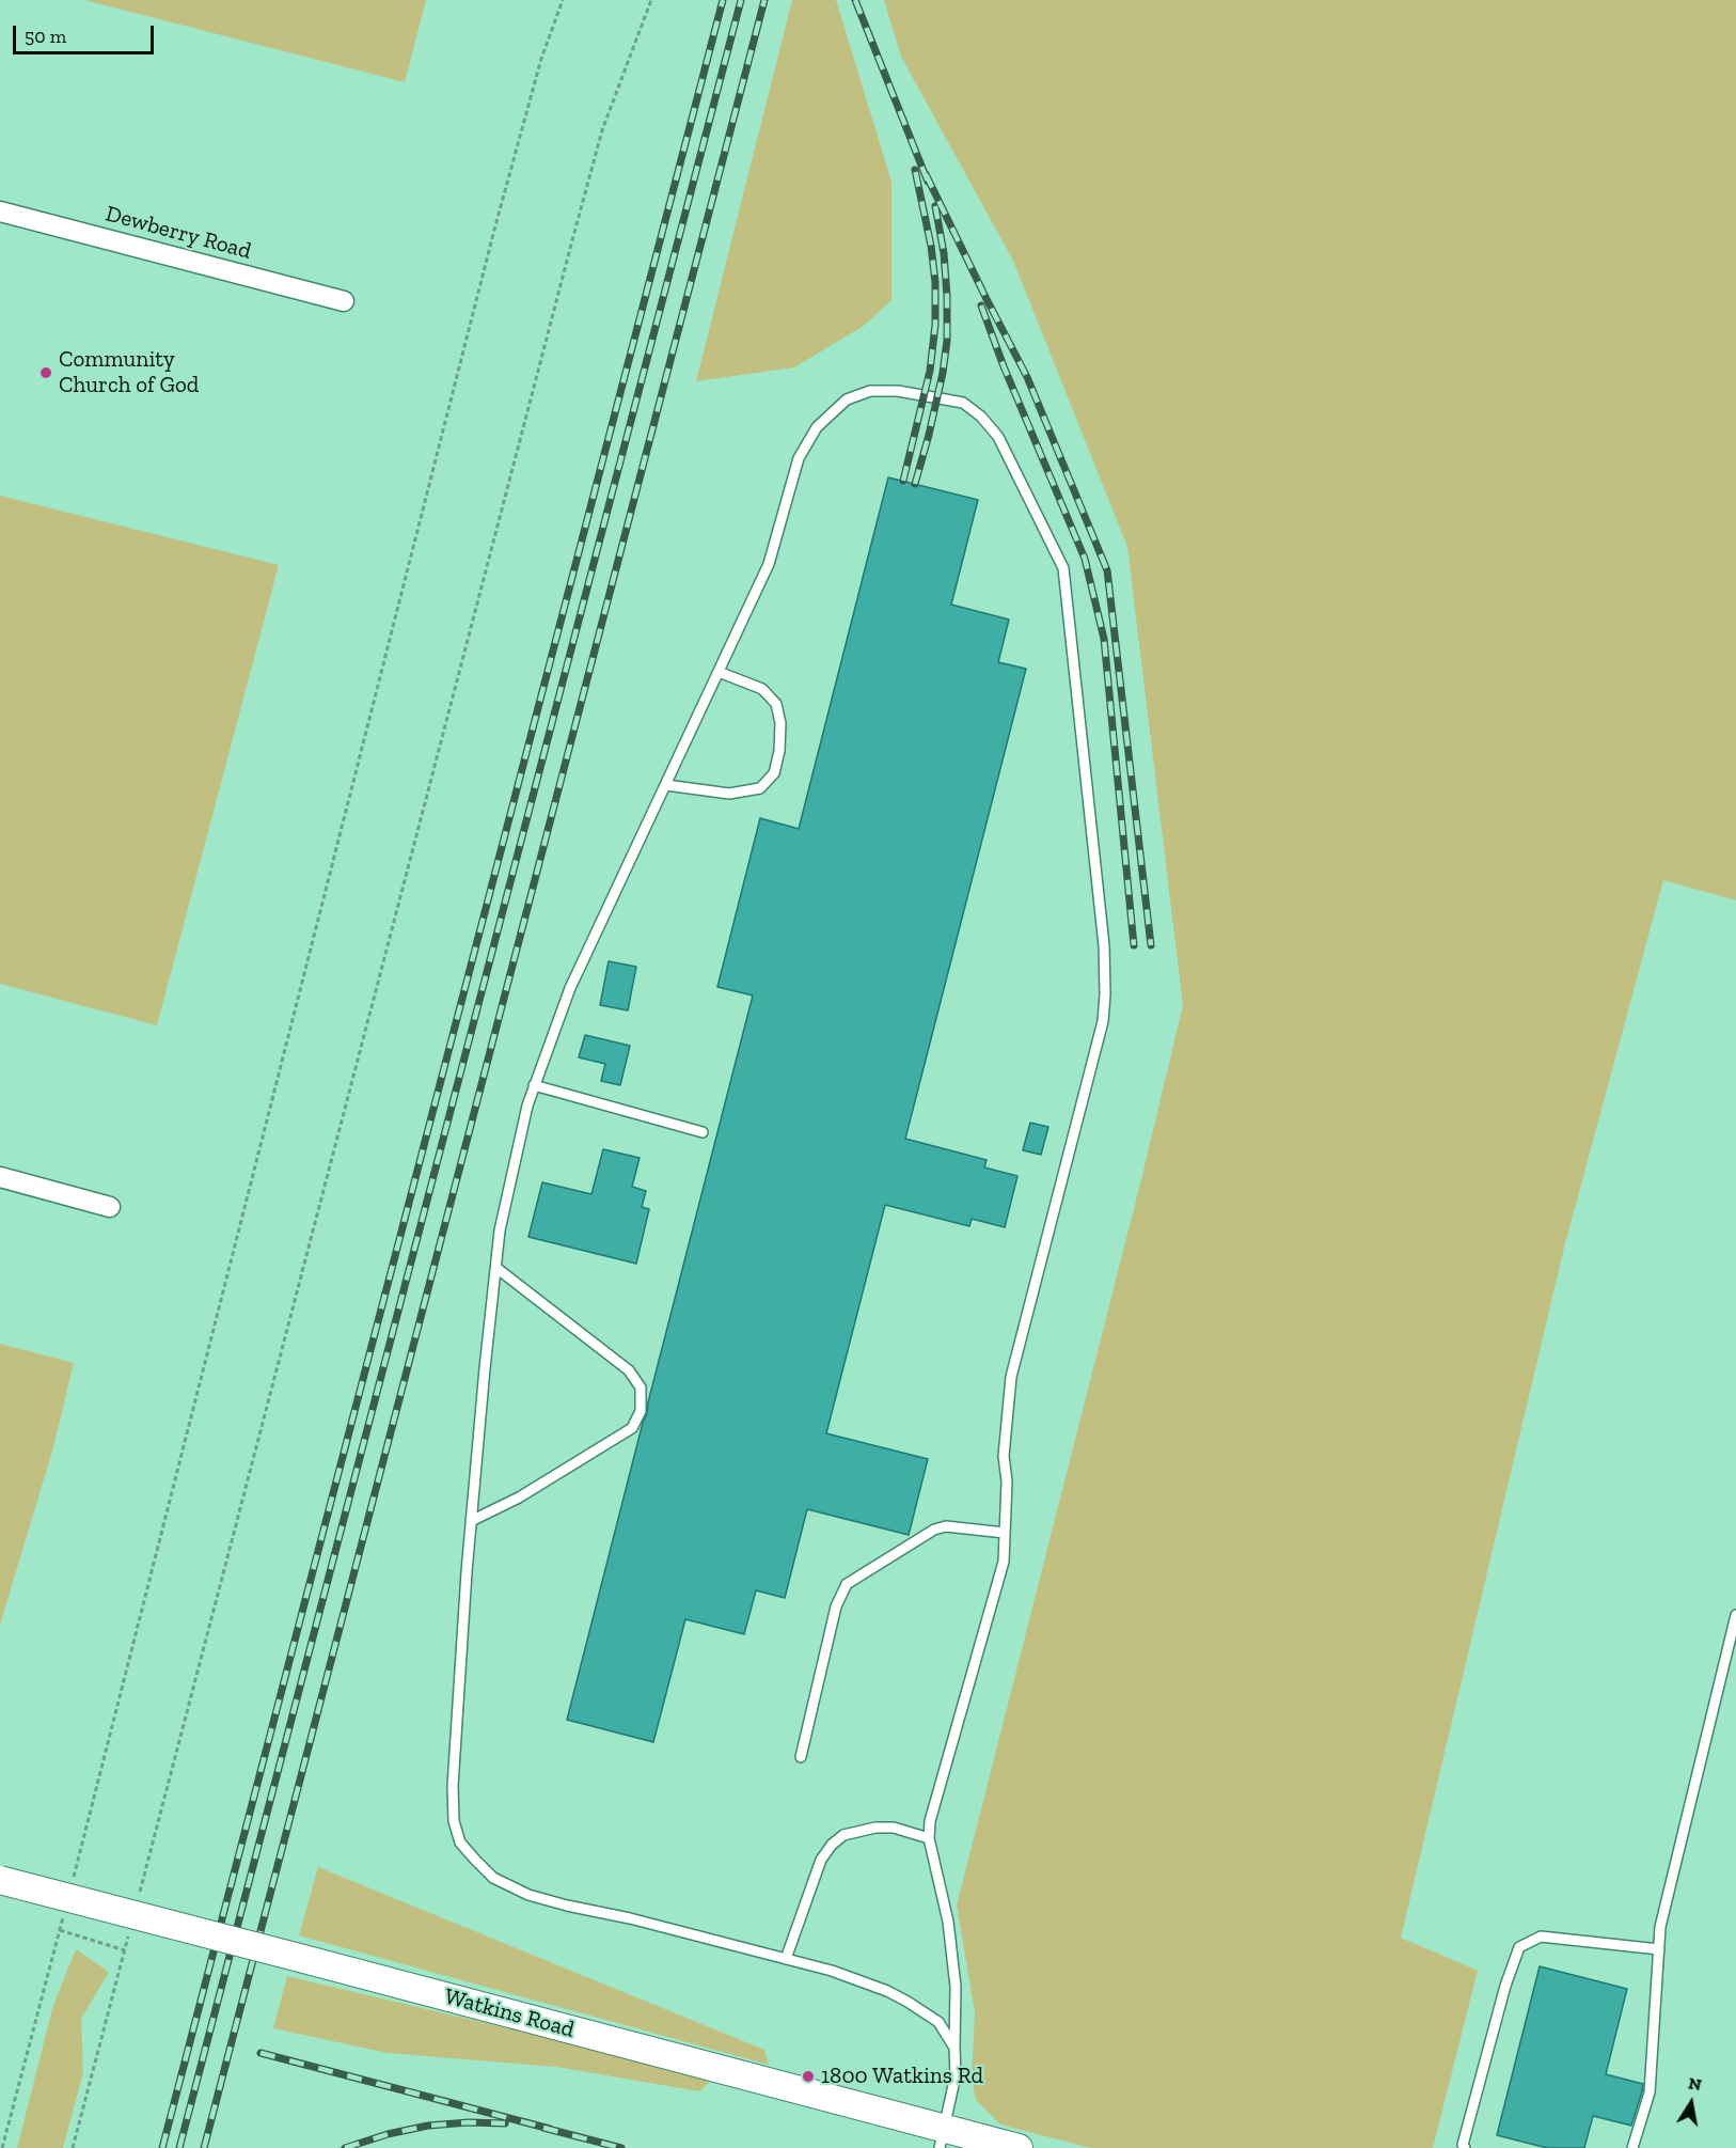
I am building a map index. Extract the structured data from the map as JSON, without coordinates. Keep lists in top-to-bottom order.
{
  "streets": {
    "street": ["Dewberry Road", "Watkins Road"]
  },
  "places": ["Community Church of God", "1800 Watkins Rd"],
  "scale_bar": "50 m",
  "north": "top"
}
